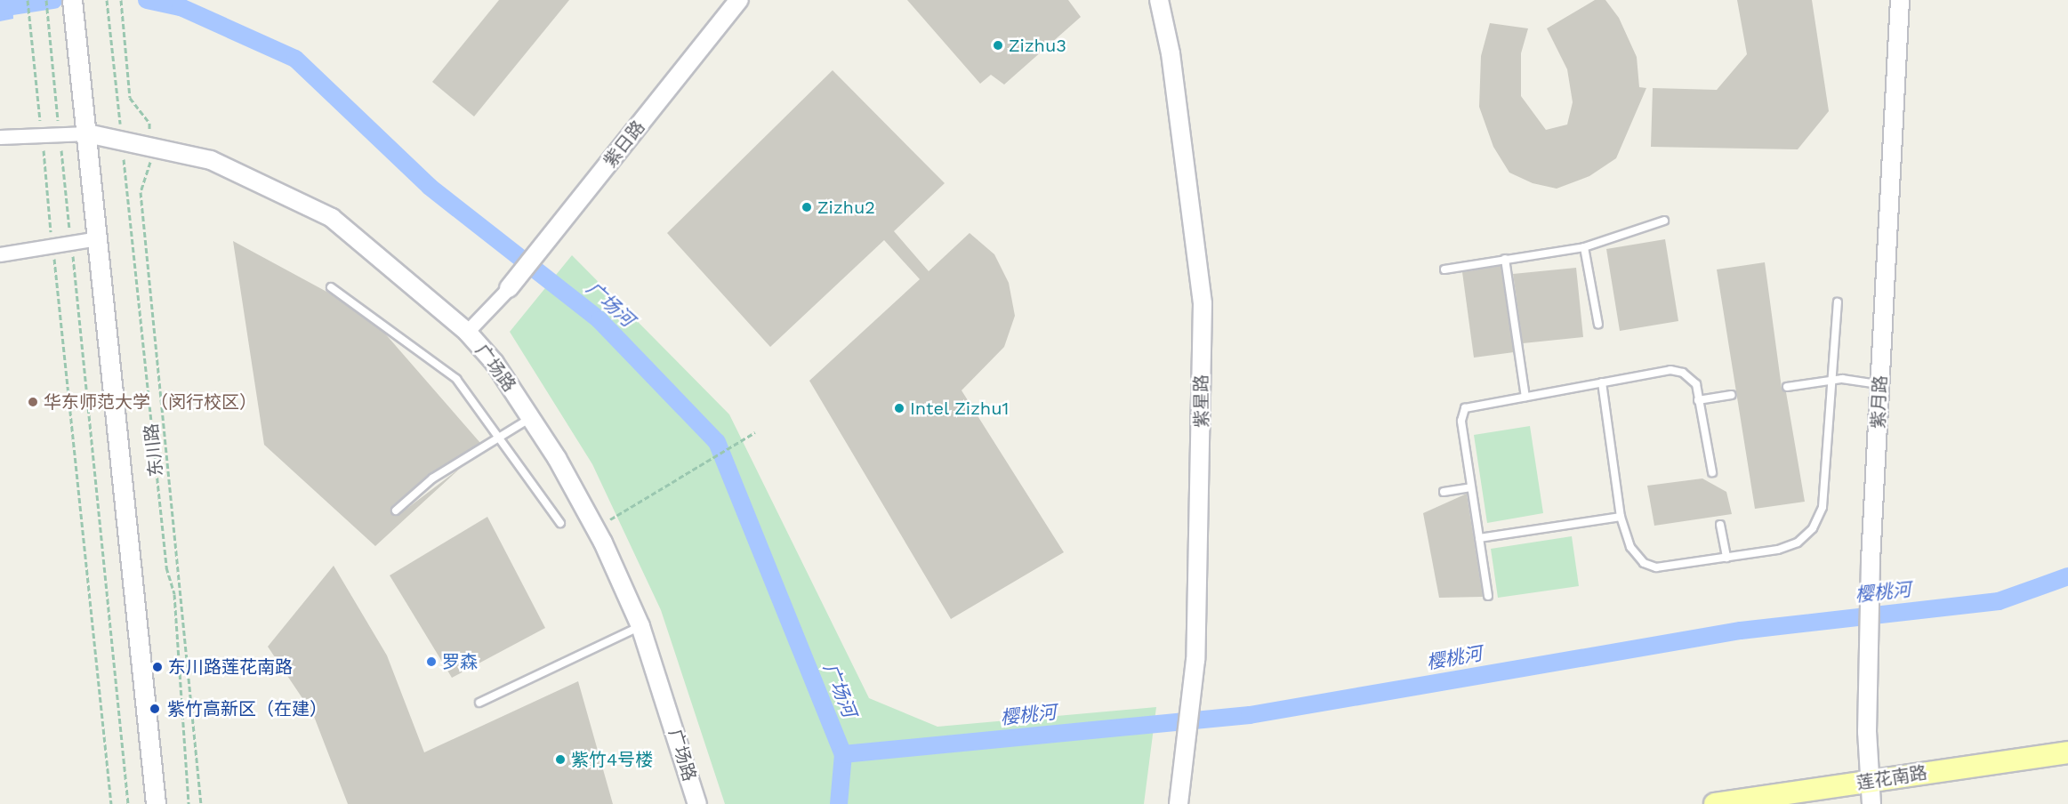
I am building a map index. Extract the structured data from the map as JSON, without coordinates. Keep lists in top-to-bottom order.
{
  "streets": {
    "main road": ["东川路", "莲花南路"],
    "street": [
      "紫日路",
      "广场路",
      "紫星路",
      "紫月路"
    ]
  },
  "crossings": [
    ["广场路", "东川路"],
    ["紫月路", "莲花南路"]
  ],
  "water": ["广场河", "樱桃河"],
  "places": [
    "Zizhu3",
    "Zizhu2",
    "华东师范大学（闵行校区）",
    "Intel Zizhu1",
    "罗森",
    "东川路莲花南路",
    "紫竹高新区（在建）",
    "紫竹4号楼"
  ]
}
